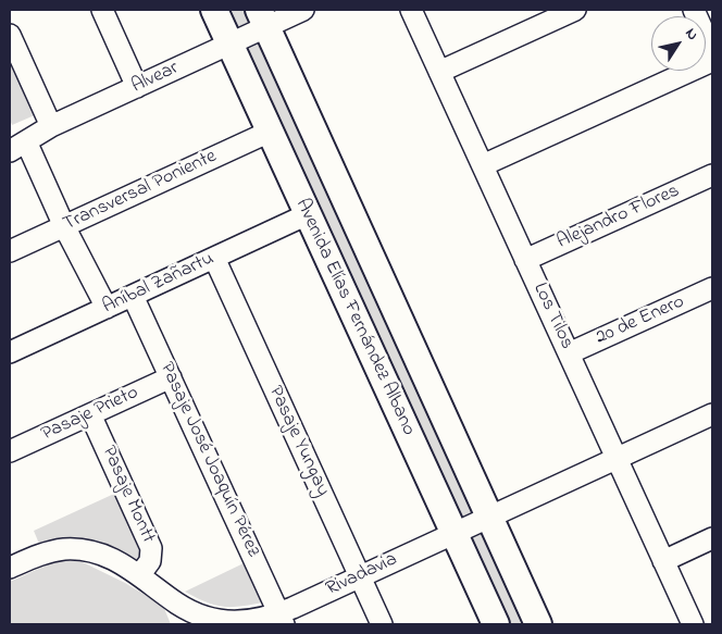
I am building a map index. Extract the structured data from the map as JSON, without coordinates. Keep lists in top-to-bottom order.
{
  "streets": {
    "main road": ["Avenida Elías Fernández Albano"],
    "street": [
      "Alvear",
      "Transversal Poniente",
      "Alejandro Flores",
      "Aníbal Zañartu",
      "Los Tilos",
      "20 de Enero",
      "Pasaje Prieto",
      "Pasaje Yungay",
      "Pasaje José Joaquín Pérez",
      "Pasaje Montt",
      "Rivadavia"
    ]
  },
  "crossings": [
    ["Alvear", "Avenida Elías Fernández Albano"],
    ["Transversal Poniente", "Avenida Elías Fernández Albano"],
    ["Alejandro Flores", "Los Tilos"],
    ["Aníbal Zañartu", "Avenida Elías Fernández Albano"],
    ["Aníbal Zañartu", "Pasaje Yungay"],
    ["Aníbal Zañartu", "Pasaje José Joaquín Pérez"],
    ["Los Tilos", "20 de Enero"],
    ["Los Tilos", "Rivadavia"],
    ["Avenida Elías Fernández Albano", "Rivadavia"],
    ["Pasaje Prieto", "Pasaje José Joaquín Pérez"],
    ["Pasaje Prieto", "Pasaje Montt"],
    ["Pasaje Yungay", "Rivadavia"],
    ["Pasaje José Joaquín Pérez", "Rivadavia"],
    ["Pasaje Montt", "Rivadavia"]
  ],
  "north": "top right"
}
